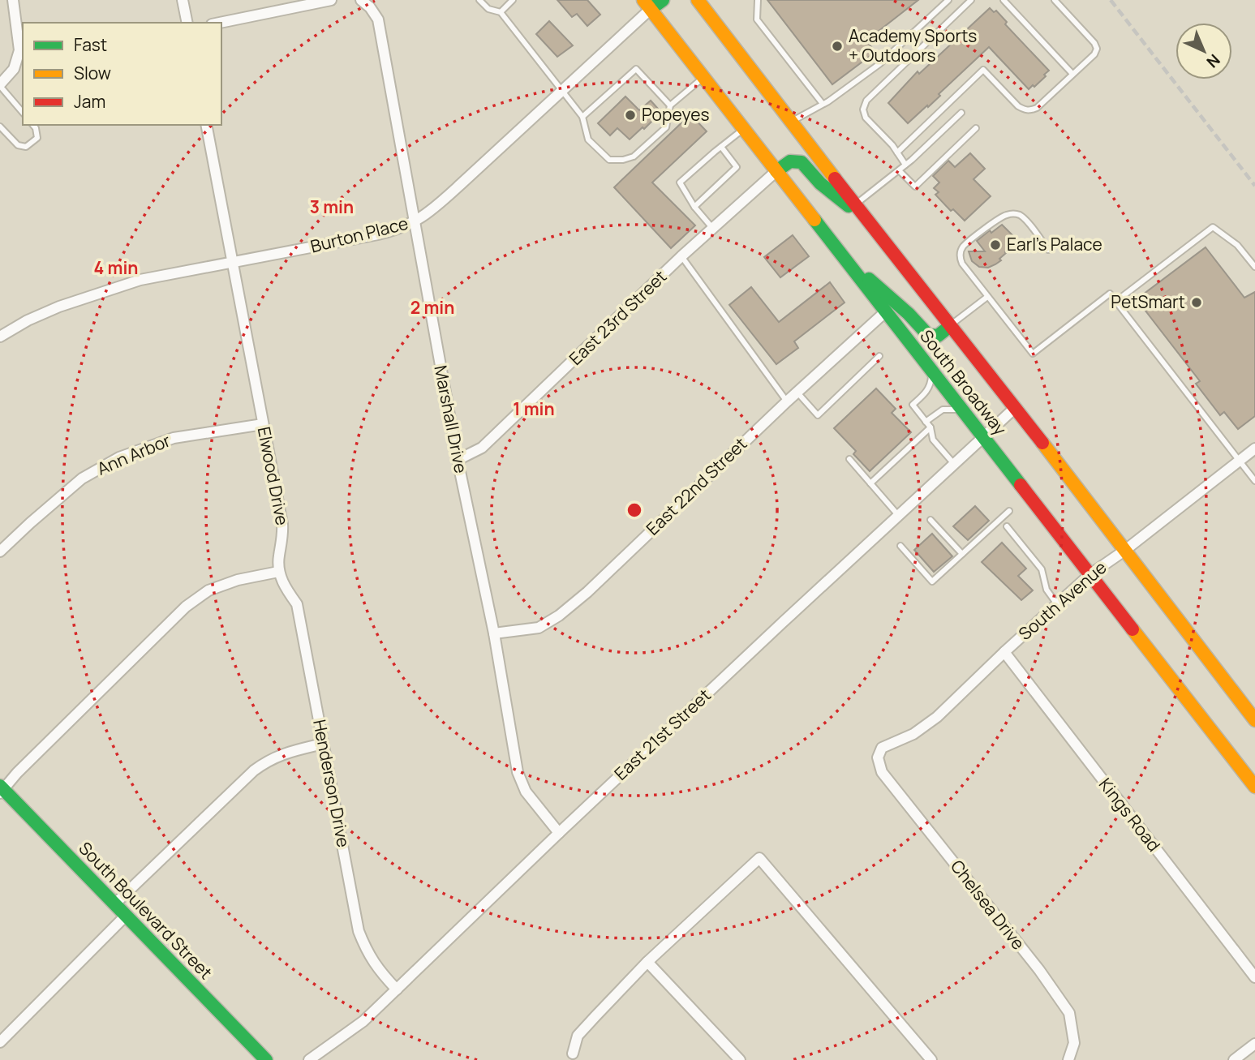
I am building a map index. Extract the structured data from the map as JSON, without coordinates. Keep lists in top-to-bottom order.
{
  "streets": {
    "main road": ["South Broadway", "South Boulevard Street"],
    "street": [
      "Burton Place",
      "East 23rd Street",
      "Marshall Drive",
      "Ann Arbor",
      "Elwood Drive",
      "East 22nd Street",
      "South Avenue",
      "East 21st Street",
      "Henderson Drive",
      "Kings Road",
      "Chelsea Drive"
    ]
  },
  "crossings": [
    ["Burton Place", "South Broadway"],
    ["Burton Place", "Marshall Drive"],
    ["Burton Place", "Elwood Drive"],
    ["East 23rd Street", "South Broadway"],
    ["East 23rd Street", "Marshall Drive"],
    ["South Broadway", "East 22nd Street"],
    ["South Broadway", "South Avenue"],
    ["South Broadway", "East 21st Street"],
    ["Marshall Drive", "East 22nd Street"],
    ["Marshall Drive", "East 21st Street"],
    ["Ann Arbor", "Elwood Drive"],
    ["Elwood Drive", "Henderson Drive"],
    ["South Avenue", "Kings Road"],
    ["South Avenue", "Chelsea Drive"],
    ["East 21st Street", "Henderson Drive"]
  ],
  "places": [
    "Academy Sports + Outdoors",
    "Popeyes",
    "Earl's Palace",
    "PetSmart"
  ],
  "legend": ["Fast", "Slow", "Jam"],
  "north": "bottom right",
  "rings": [
    "3 min",
    "4 min",
    "2 min",
    "1 min"
  ]
}
